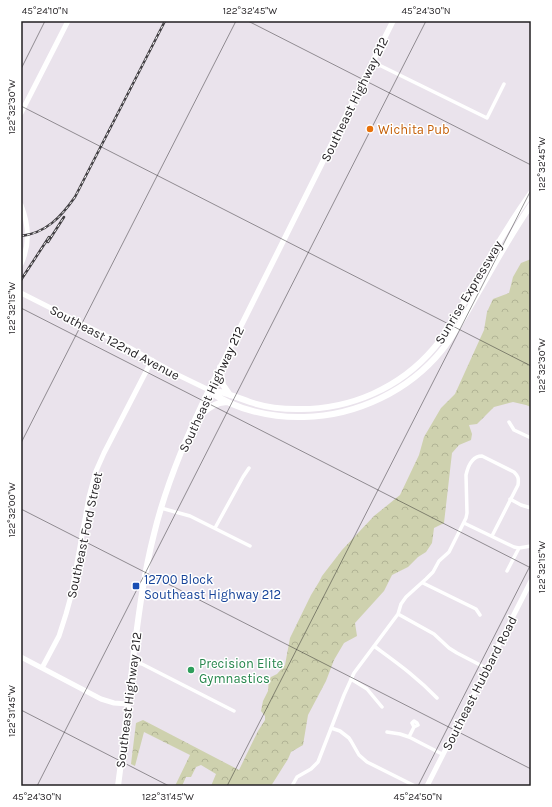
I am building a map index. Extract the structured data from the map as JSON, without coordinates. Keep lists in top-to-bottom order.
{
  "streets": {
    "highway": ["Southeast Highway 212", "Sunrise Expressway"],
    "main road": ["Southeast 122nd Avenue", "Southeast Ford Street", "Southeast Hubbard Road"]
  },
  "crossings": [
    ["Southeast Highway 212", "Sunrise Expressway"],
    ["Southeast Highway 212", "Southeast 122nd Avenue"],
    ["Sunrise Expressway", "Southeast 122nd Avenue"],
    ["Southeast 122nd Avenue", "Southeast Ford Street"]
  ],
  "places": {
    "other": ["Wichita Pub", "Precision Elite Gymnastics"],
    "transit": ["12700 Block Southeast Highway 212"]
  },
  "coordinates": [
    "45°24'10\"N",
    "122°32'45\"W",
    "45°24'30\"N",
    "122°32'30\"W",
    "122°32'15\"W",
    "122°32'00\"W",
    "122°31'45\"W",
    "45°24'50\"N"
  ]
}
